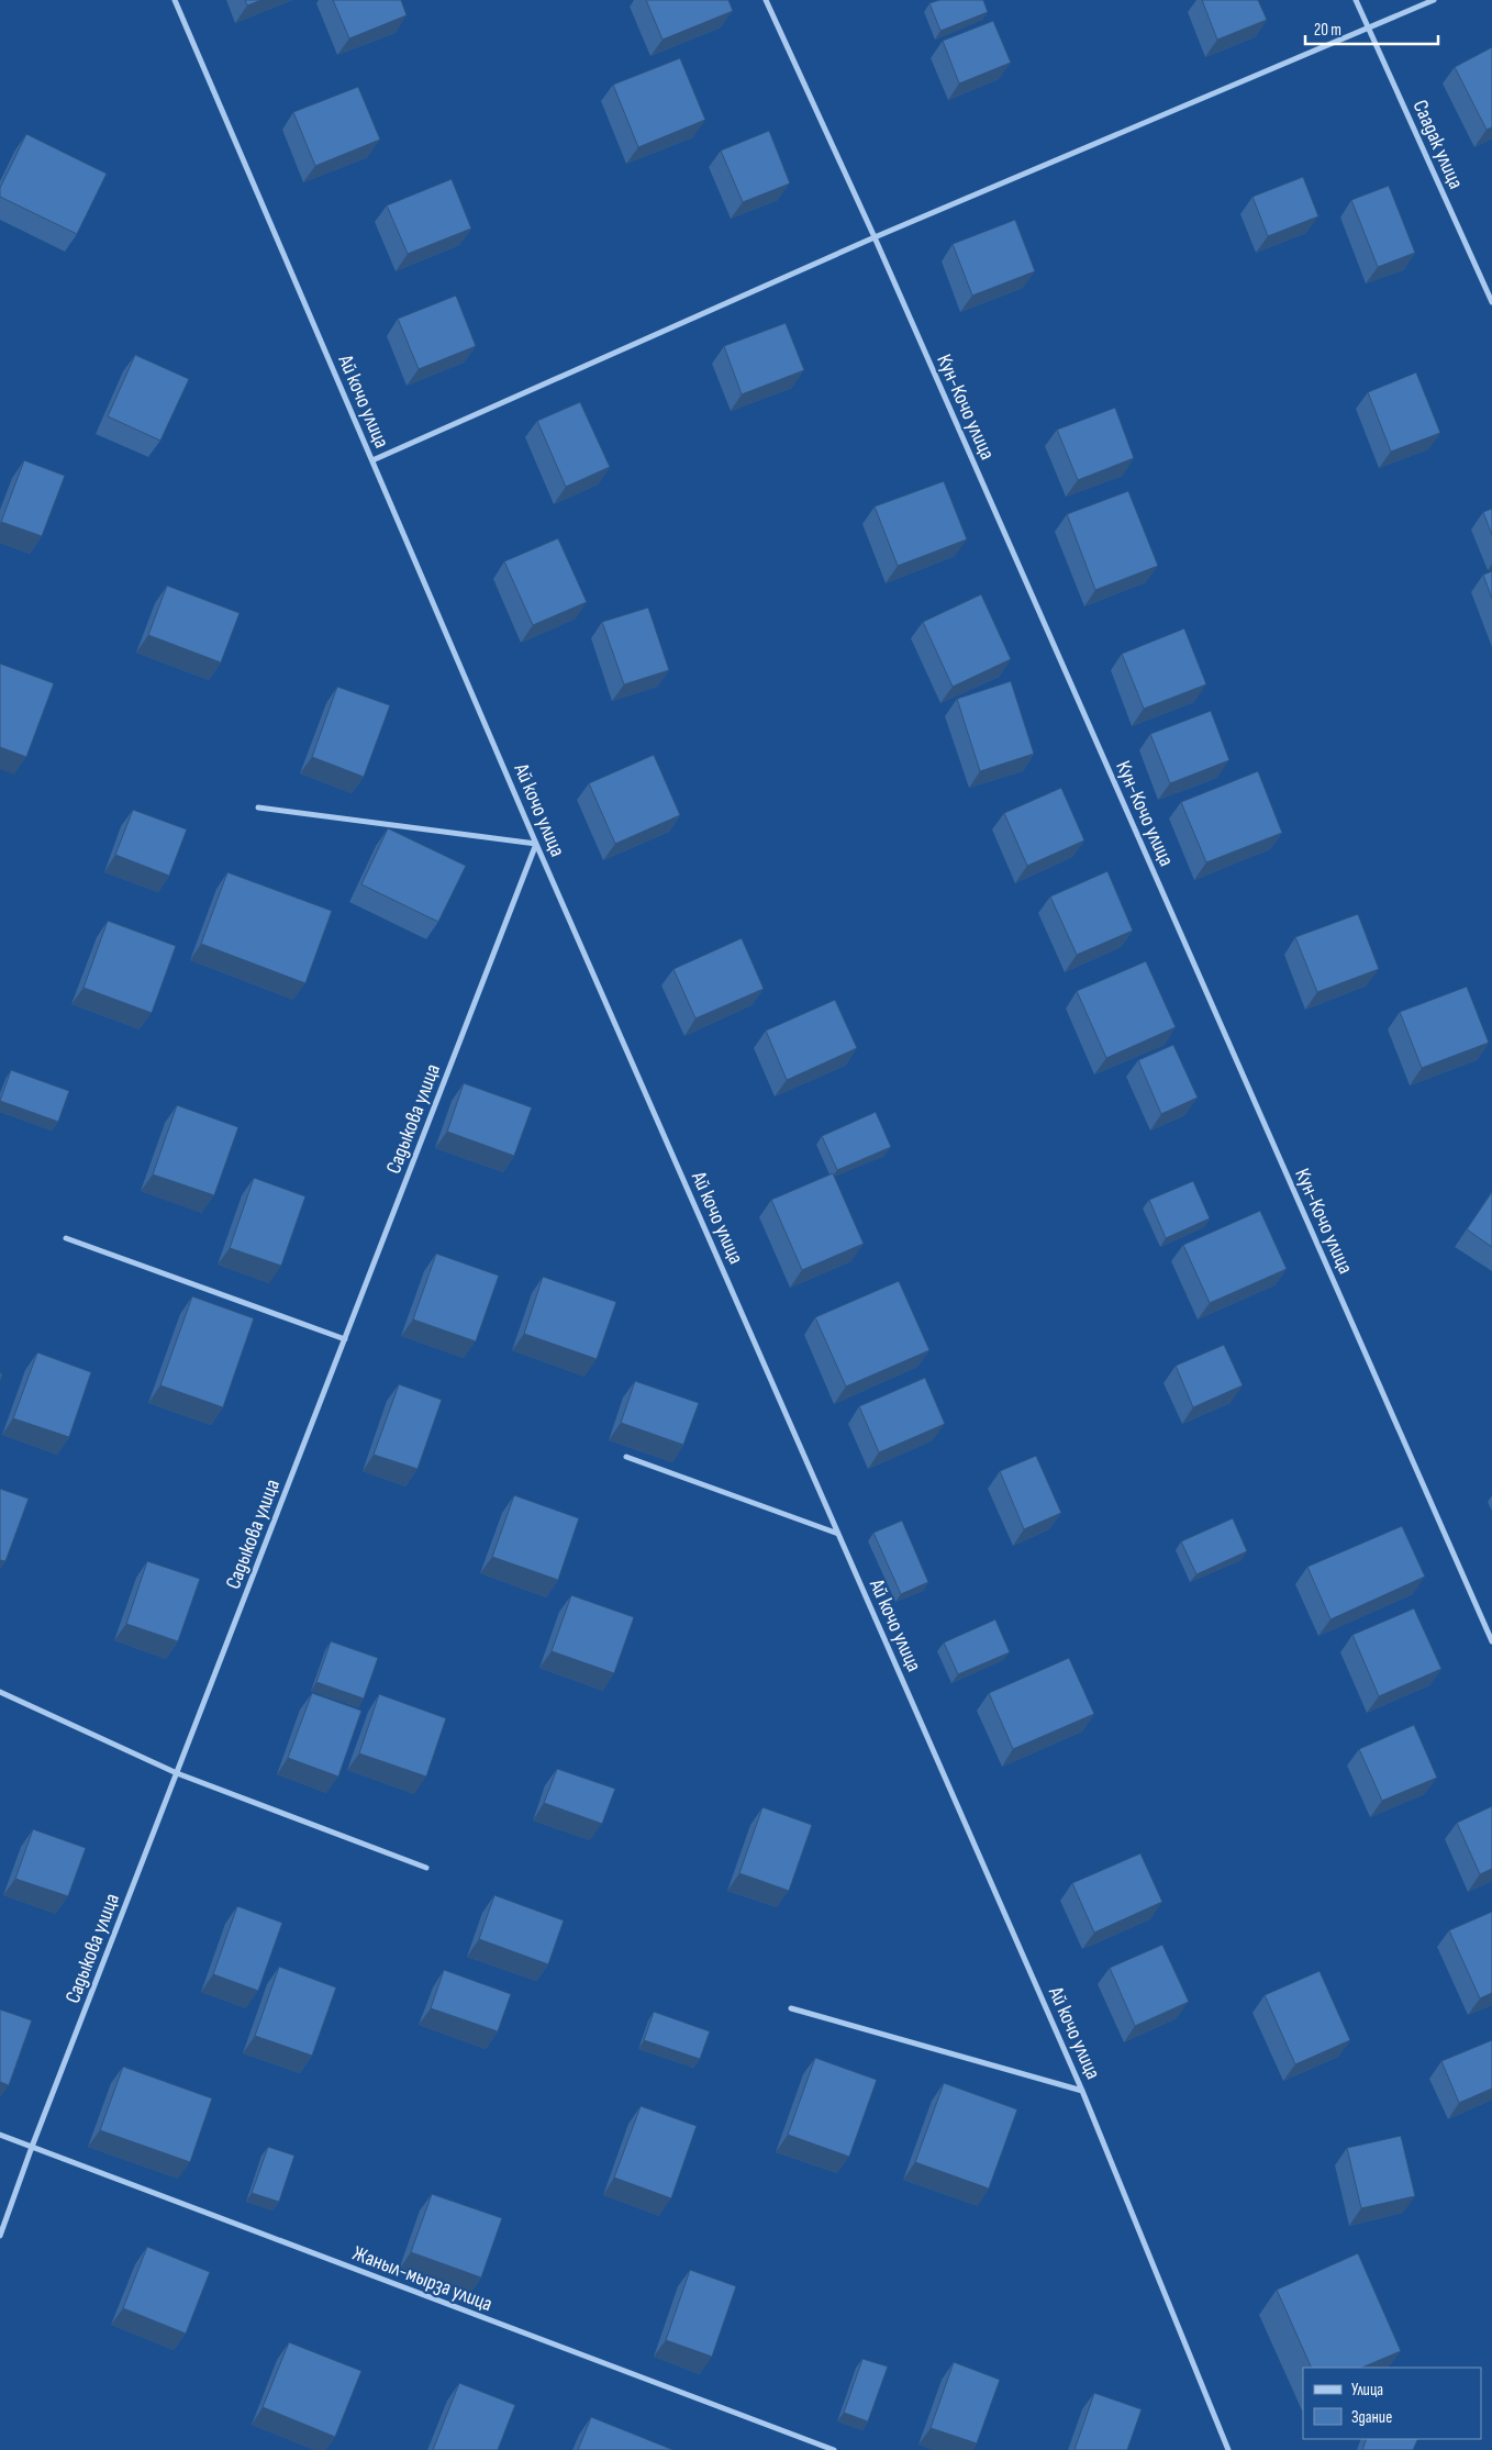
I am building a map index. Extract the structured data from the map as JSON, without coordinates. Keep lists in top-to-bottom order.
{
  "streets": {
    "street": [
      "Саадак улица",
      "Ай кочо улица",
      "Кун-Кочо улица",
      "Садыкова улица",
      "Жаныл-мырза улица"
    ]
  },
  "crossings": [
    ["Ай кочо улица", "Садыкова улица"],
    ["Садыкова улица", "Жаныл-мырза улица"]
  ],
  "legend": ["Улица", "Здание"],
  "scale_bar": "20 m"
}
